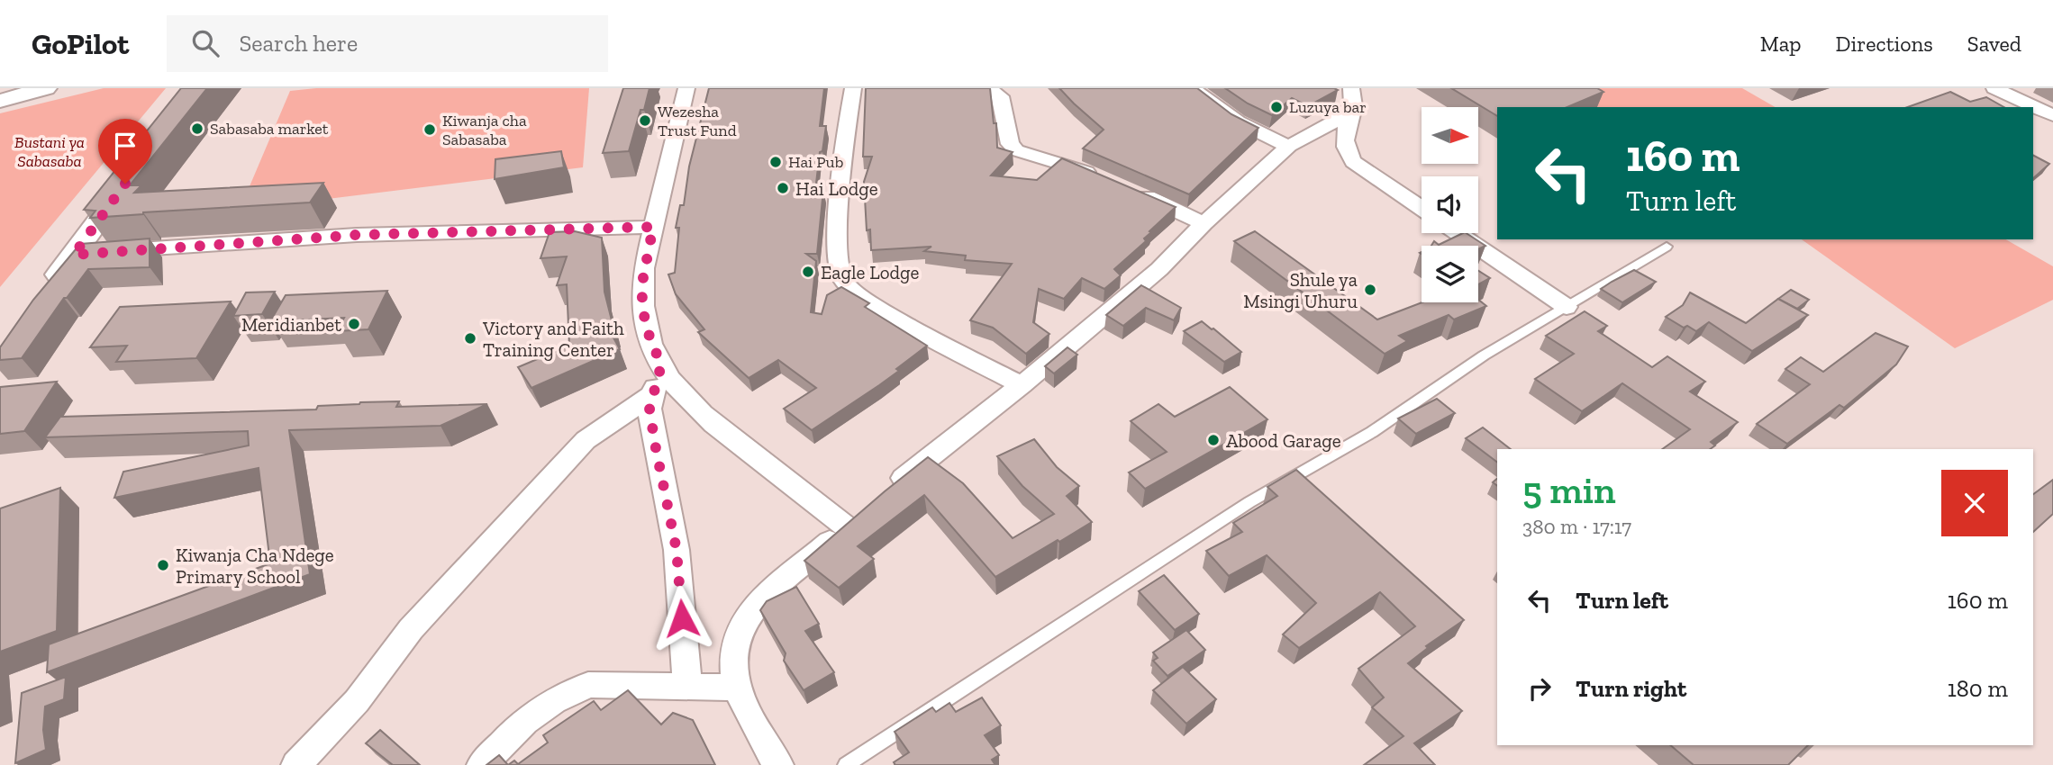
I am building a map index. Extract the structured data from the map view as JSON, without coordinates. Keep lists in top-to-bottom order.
{
  "parks": ["Bustani ya Sabasaba"],
  "places": [
    "Luzuya bar",
    "Wezesha Trust Fund",
    "Sabasaba market",
    "Kiwanja cha Sabasaba",
    "Hai Pub",
    "Hai Lodge",
    "Eagle Lodge",
    "Shule ya Msingi Uhuru",
    "Meridianbet",
    "Victory and Faith Training Center",
    "Abood Garage",
    "Kiwanja Cha Ndege Primary School"
  ],
  "north": "right",
  "page": {
    "header": "GoPilot",
    "search": "Search here",
    "nav": ["Map", "Directions", "Saved"],
    "turn": ["160 m", "Turn left"],
    "heading": ["5 min", "380 m · 17:17"],
    "list": [
      {
        "name": "Turn left",
        "value": "160 m"
      },
      {
        "name": "Turn right",
        "value": "180 m"
      }
    ]
  }
}
